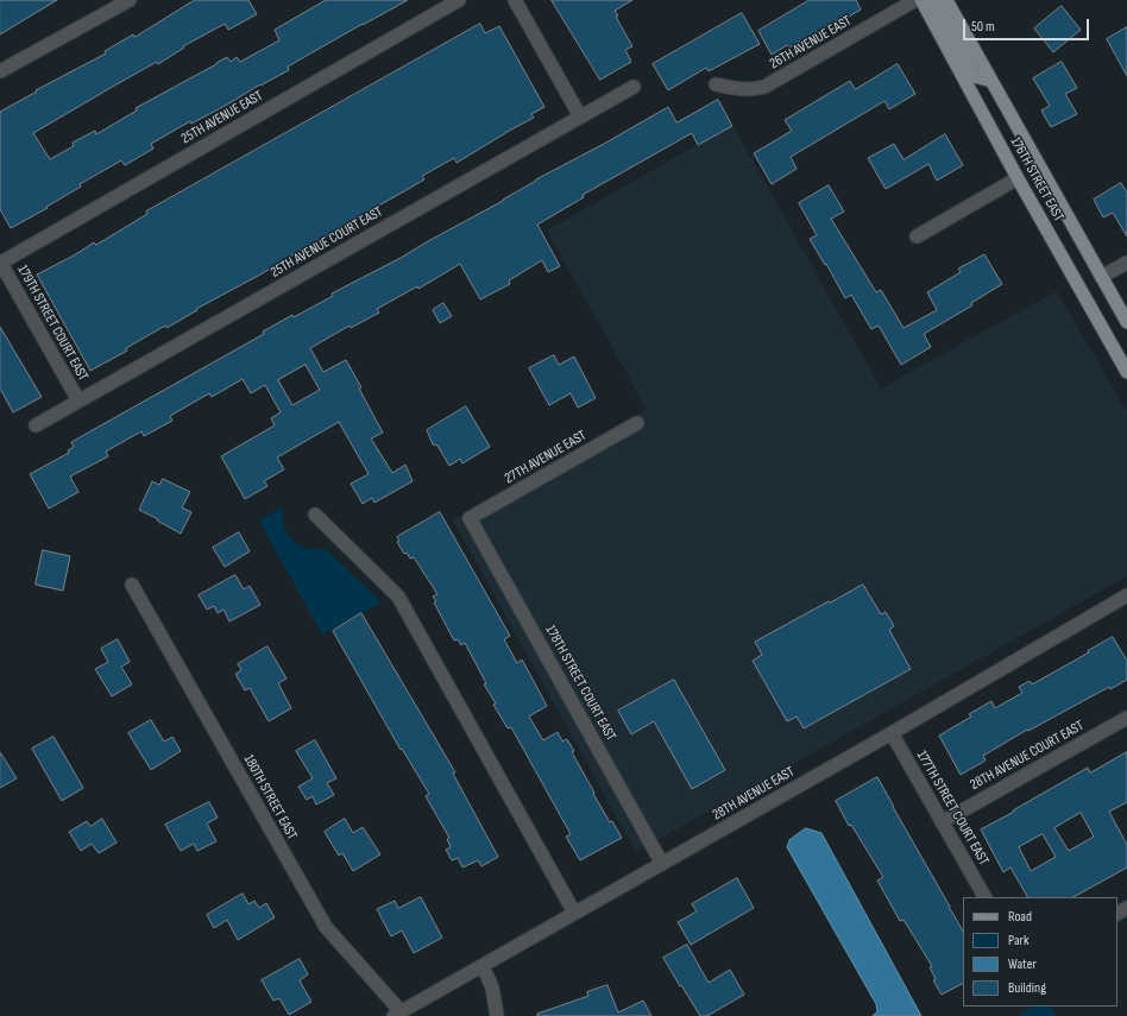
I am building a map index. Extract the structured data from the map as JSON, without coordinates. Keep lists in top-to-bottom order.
{
  "streets": {
    "main road": ["176TH STREET EAST"],
    "street": [
      "26TH AVENUE EAST",
      "25TH AVENUE EAST",
      "25TH AVENUE COURT EAST",
      "179TH STREET COURT EAST",
      "27TH AVENUE EAST",
      "178TH STREET COURT EAST",
      "28TH AVENUE COURT EAST",
      "28TH AVENUE EAST",
      "180TH STREET EAST",
      "177TH STREET COURT EAST"
    ]
  },
  "crossings": [
    ["25TH AVENUE EAST", "179TH STREET COURT EAST"],
    ["25TH AVENUE COURT EAST", "179TH STREET COURT EAST"],
    ["27TH AVENUE EAST", "178TH STREET COURT EAST"],
    ["178TH STREET COURT EAST", "28TH AVENUE EAST"],
    ["28TH AVENUE COURT EAST", "177TH STREET COURT EAST"],
    ["28TH AVENUE EAST", "180TH STREET EAST"],
    ["28TH AVENUE EAST", "177TH STREET COURT EAST"]
  ],
  "legend": [
    "Road",
    "Park",
    "Water",
    "Building"
  ],
  "scale_bar": "50 m"
}
